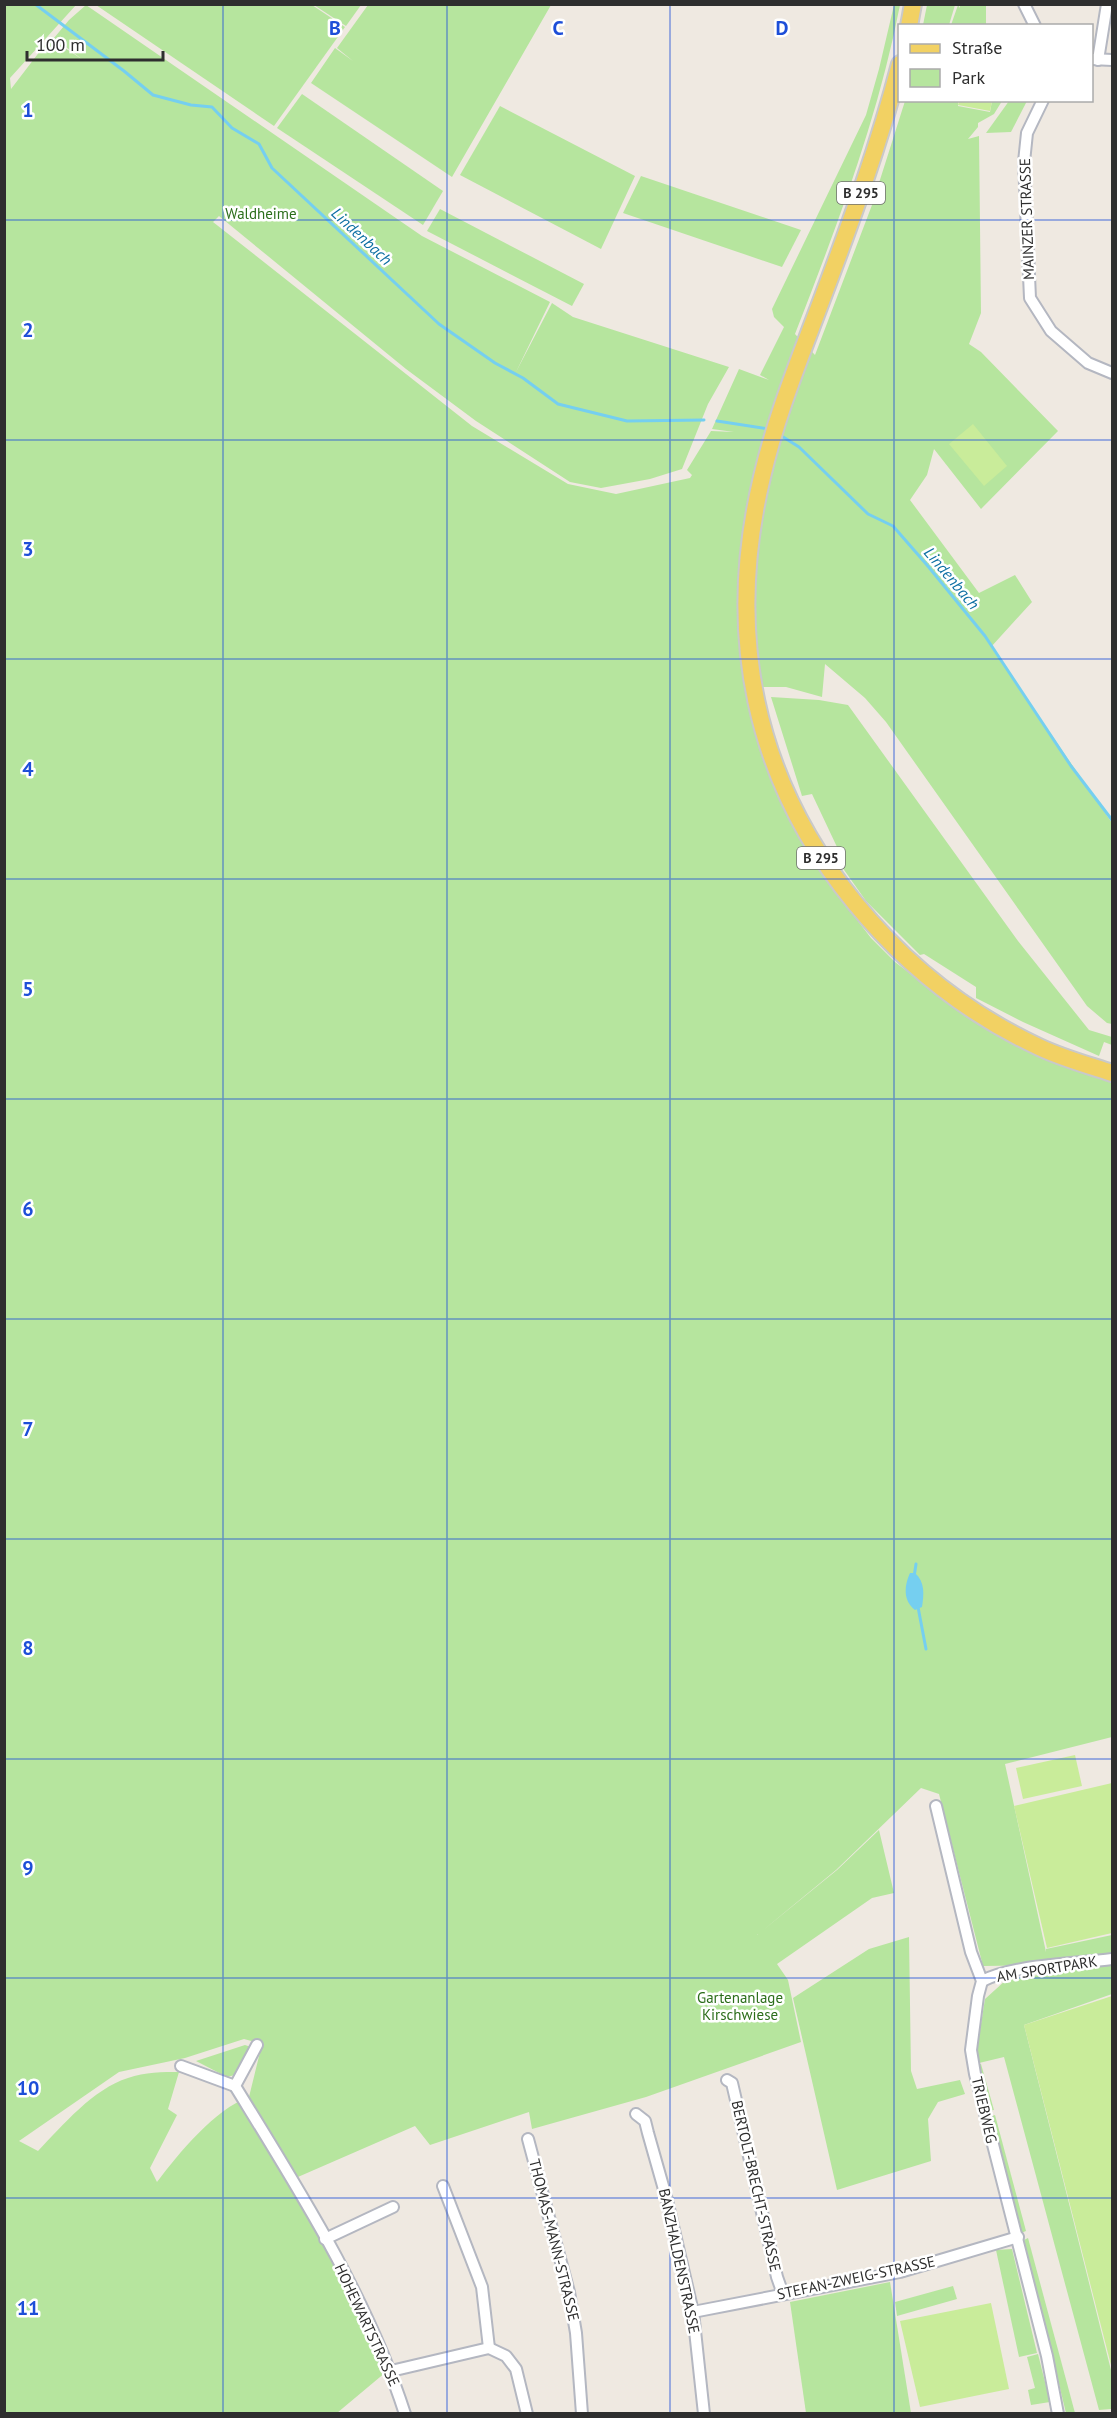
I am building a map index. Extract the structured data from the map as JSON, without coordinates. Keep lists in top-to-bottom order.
{
  "streets": {
    "main road": ["B 295"],
    "street": [
      "MAINZER STRASSE",
      "AM SPORTPARK",
      "TRIEBWEG",
      "BERTOLT-BRECHT-STRASSE",
      "THOMAS-MANN-STRASSE",
      "BANZHALDENSTRASSE",
      "STEFAN-ZWEIG-STRASSE",
      "HOHEWARTSTRASSE"
    ]
  },
  "crossings": [
    ["AM SPORTPARK", "TRIEBWEG"],
    ["TRIEBWEG", "STEFAN-ZWEIG-STRASSE"],
    ["BERTOLT-BRECHT-STRASSE", "STEFAN-ZWEIG-STRASSE"],
    ["BANZHALDENSTRASSE", "STEFAN-ZWEIG-STRASSE"]
  ],
  "water": ["Lindenbach"],
  "parks": ["Waldheime", "Gartenanlage Kirschwiese"],
  "legend": ["Straße", "Park"],
  "scale_bar": "100 m",
  "grid": {
    "columns": ["B", "C", "D"],
    "rows": [
      "1",
      "2",
      "3",
      "4",
      "5",
      "6",
      "7",
      "8",
      "9",
      "10",
      "11"
    ]
  }
}
